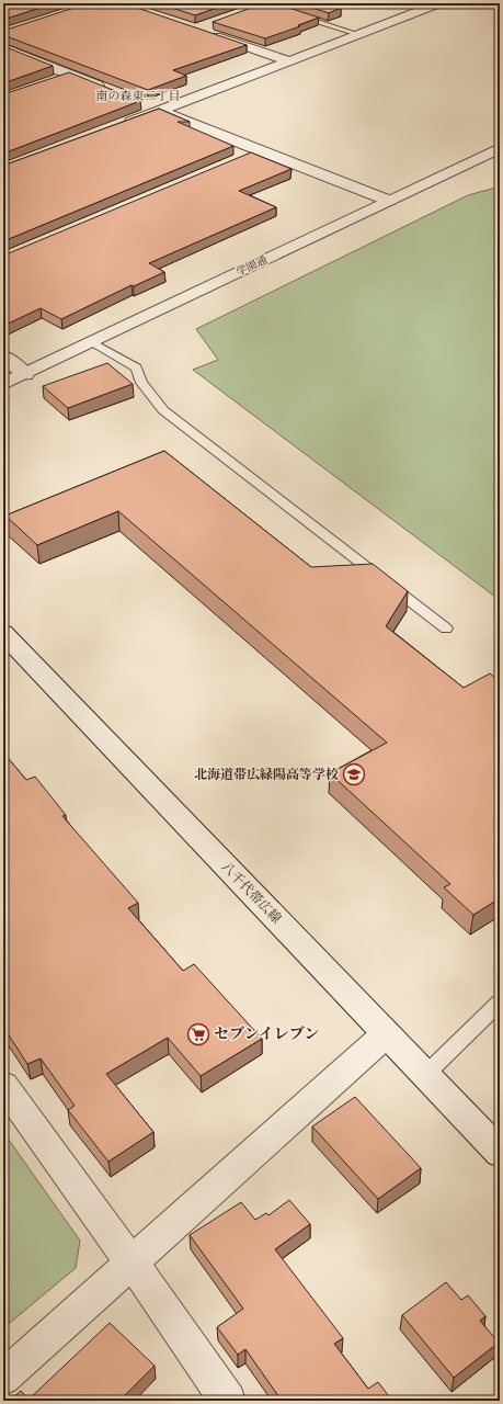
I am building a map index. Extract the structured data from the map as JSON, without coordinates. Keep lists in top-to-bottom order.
{
  "streets": {
    "street": ["学園通", "八千代帯広線"]
  },
  "districts": ["南の森東二丁目"],
  "places": {
    "school or university": ["北海道帯広緑陽高等学校"],
    "supermarket": ["セブンイレブン"]
  }
}
